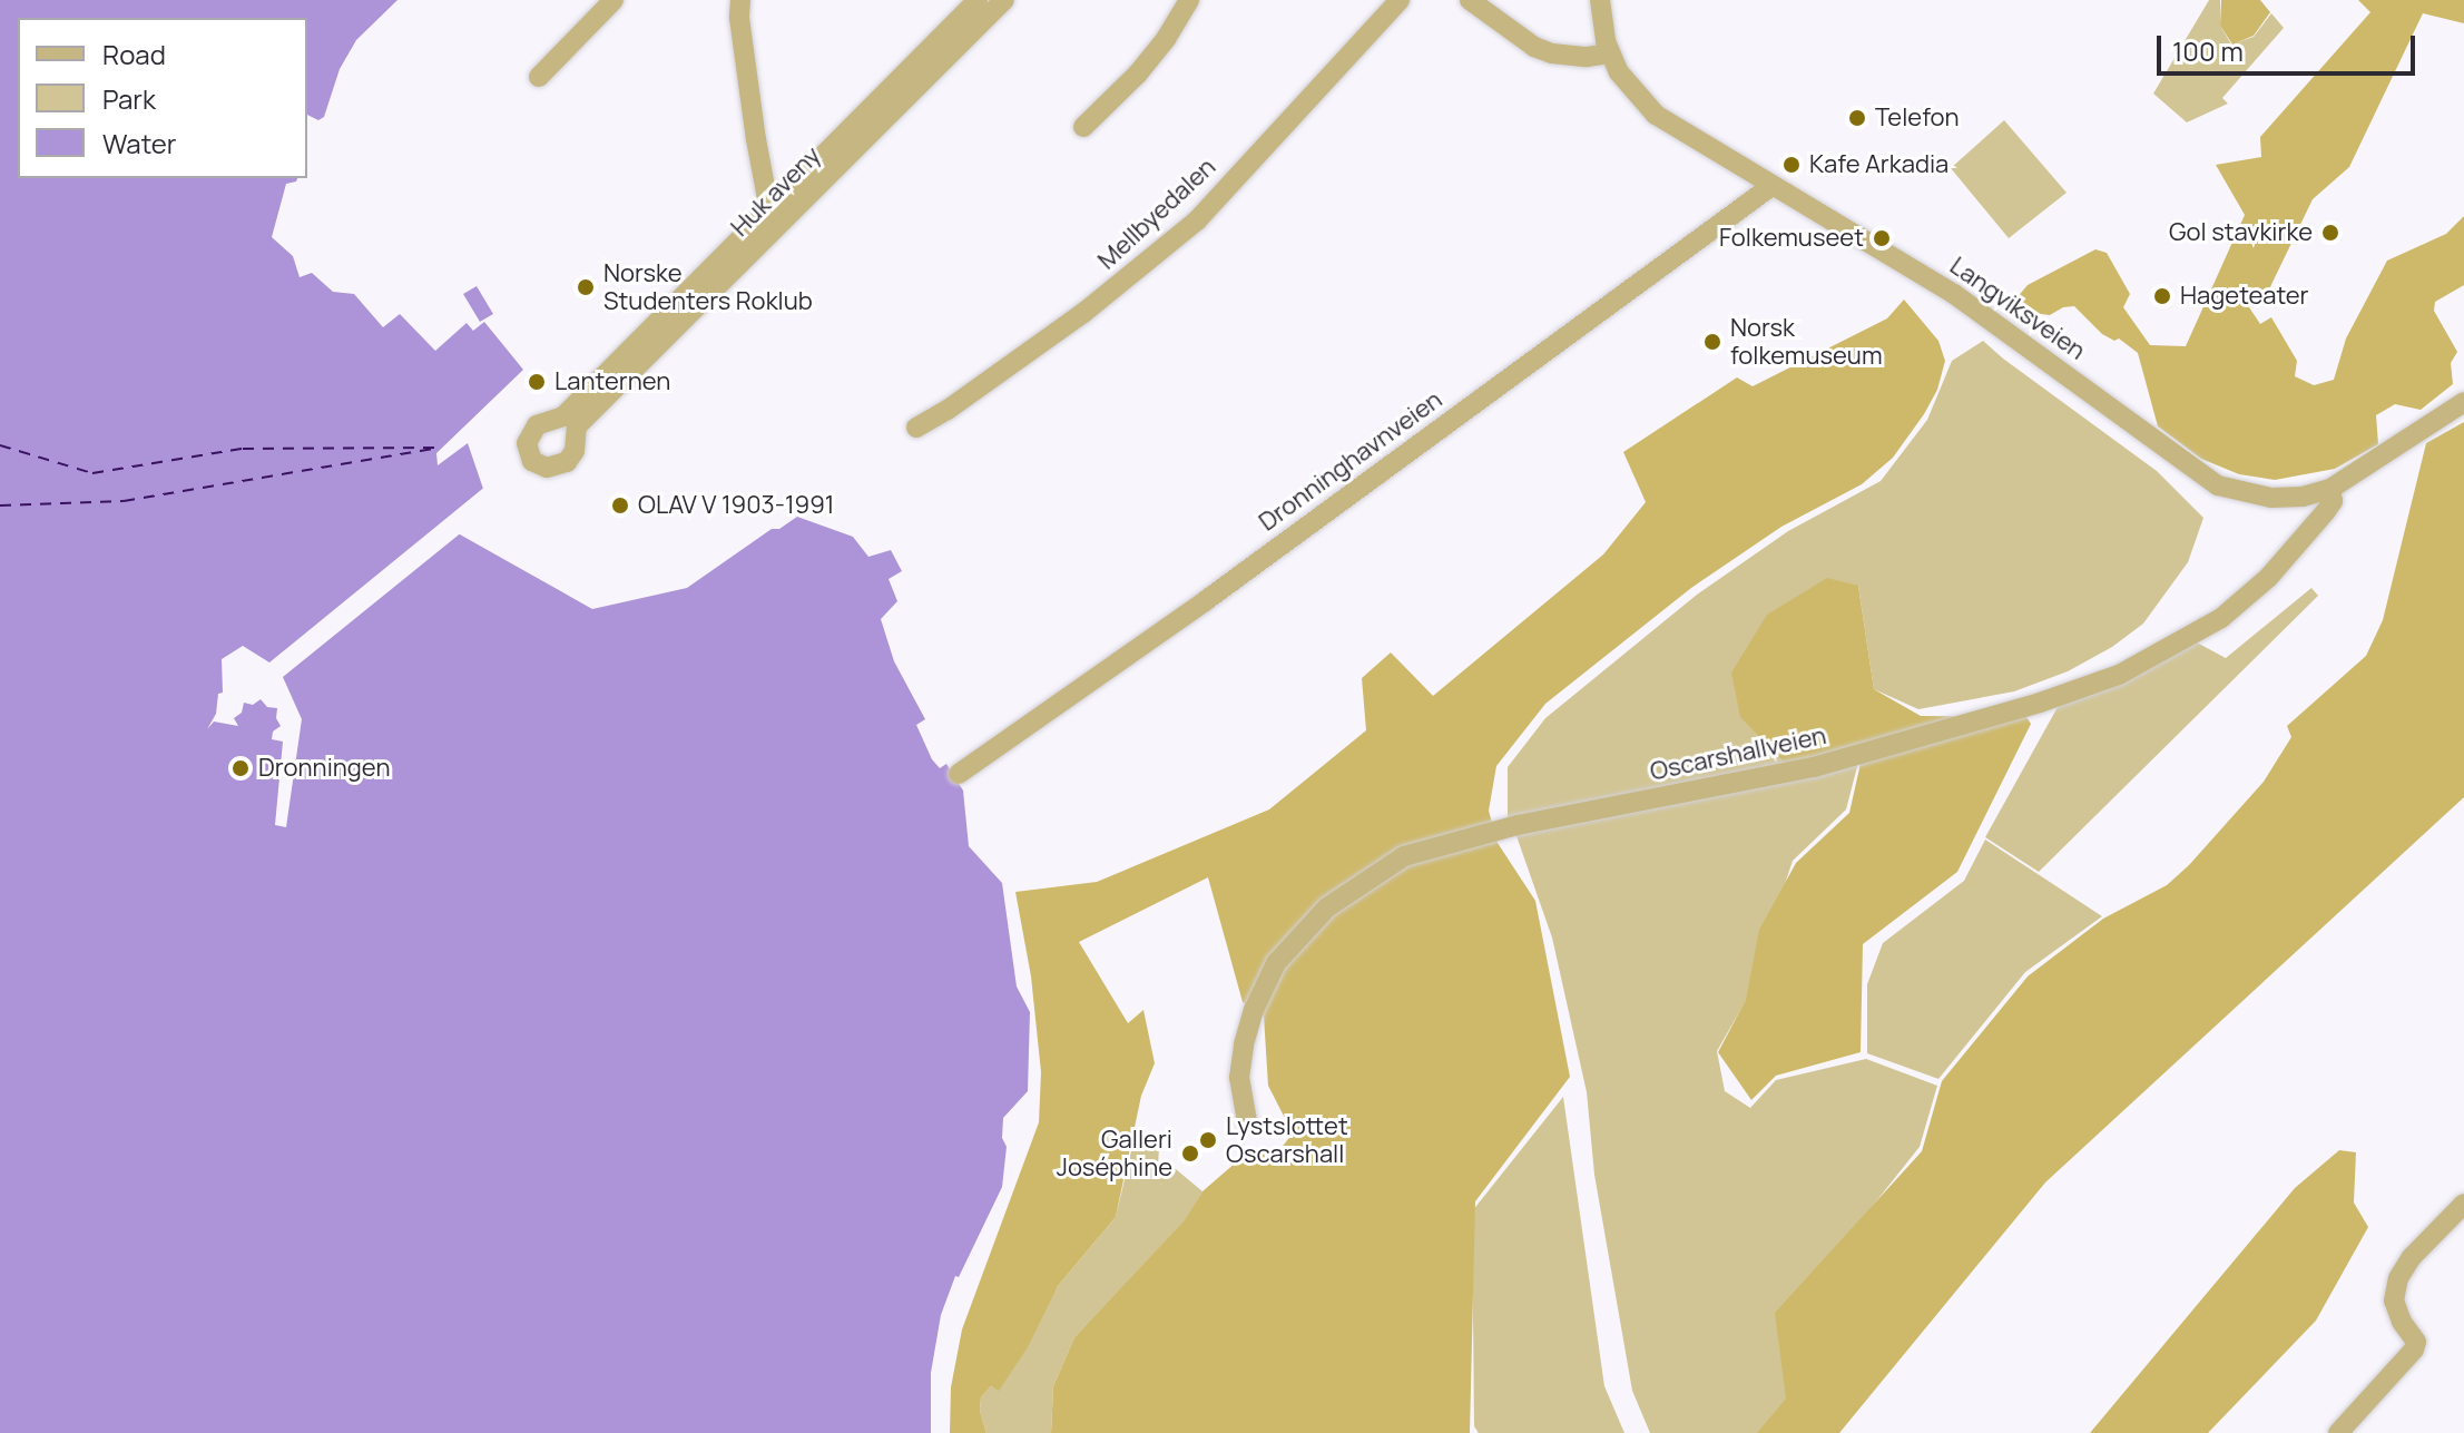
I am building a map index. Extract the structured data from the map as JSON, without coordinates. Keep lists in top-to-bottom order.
{
  "streets": {
    "street": [
      "Huk aveny",
      "Mellbyedalen",
      "Langviksveien",
      "Dronninghavnveien",
      "Oscarshallveien"
    ]
  },
  "crossings": [
    ["Langviksveien", "Dronninghavnveien"],
    ["Langviksveien", "Oscarshallveien"]
  ],
  "places": [
    "Telefon",
    "Kafe Arkadia",
    "Gol stavkirke",
    "Folkemuseet",
    "Norske Studenters Roklub",
    "Hageteater",
    "Norsk folkemuseum",
    "Lanternen",
    "OLAV V 1903-1991",
    "Dronningen",
    "Lystslottet Oscarshall",
    "Galleri Joséphine"
  ],
  "legend": ["Road", "Park", "Water"],
  "scale_bar": "100 m"
}
